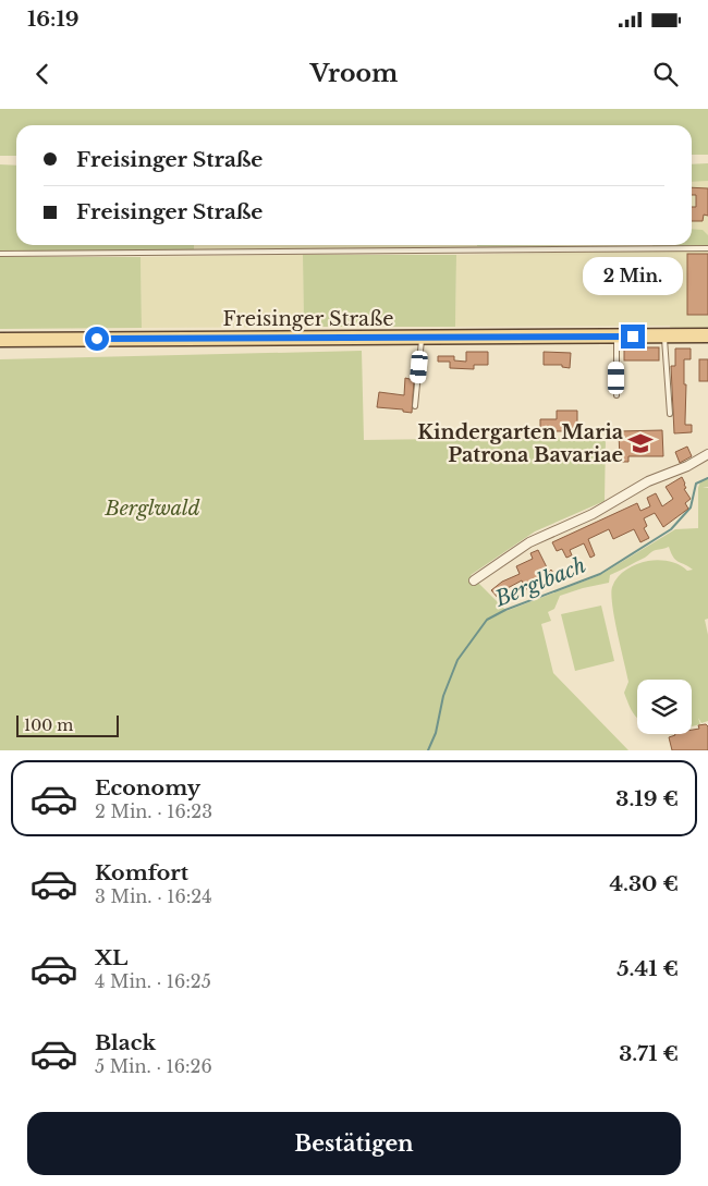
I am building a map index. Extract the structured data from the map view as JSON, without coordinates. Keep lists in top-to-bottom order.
{
  "streets": {
    "main road": ["Freisinger Straße"]
  },
  "water": ["Berglbach"],
  "parks": ["Berglwald"],
  "places": {
    "school or university": ["Kindergarten Maria Patrona Bavariae"]
  },
  "scale_bar": "100 m",
  "page": {
    "status": "16:19",
    "header": "Vroom",
    "banner": ["Freisinger Straße", "Freisinger Straße"],
    "bubble": "2 Min.",
    "scale": "100 m",
    "list": [
      {
        "name": "Economy",
        "note": "2 Min. · 16:23",
        "value": "3.19 €"
      },
      {
        "name": "Komfort",
        "note": "3 Min. · 16:24",
        "value": "4.30 €"
      },
      {
        "name": "XL",
        "note": "4 Min. · 16:25",
        "value": "5.41 €"
      },
      {
        "name": "Black",
        "note": "5 Min. · 16:26",
        "value": "3.71 €"
      }
    ],
    "buttons": "Bestätigen"
  }
}
